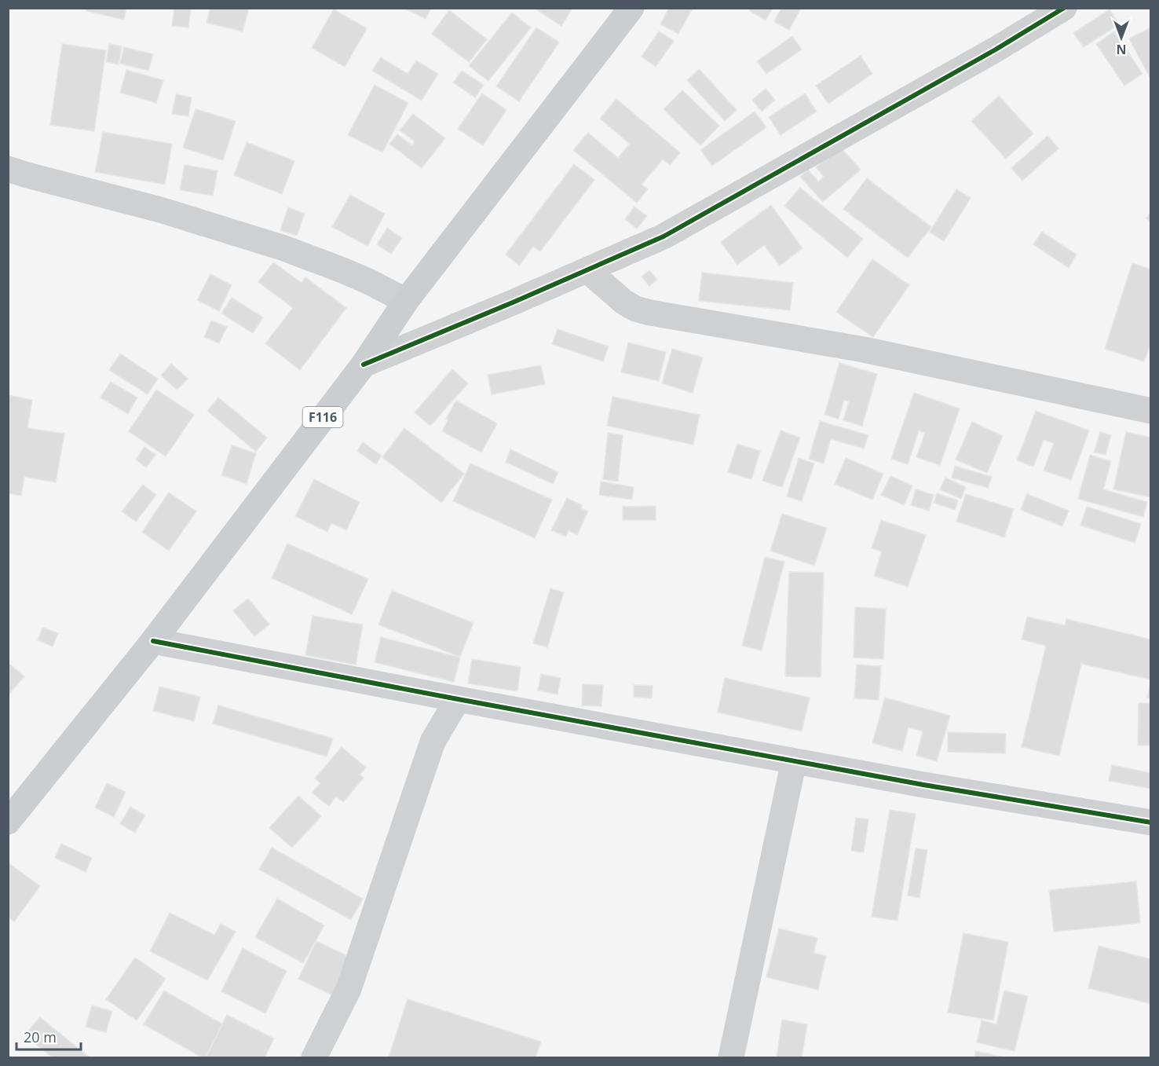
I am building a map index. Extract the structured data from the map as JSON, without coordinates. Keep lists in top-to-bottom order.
{
  "streets": {
    "main road": ["F116"]
  },
  "scale_bar": "20 m",
  "north": "bottom"
}
